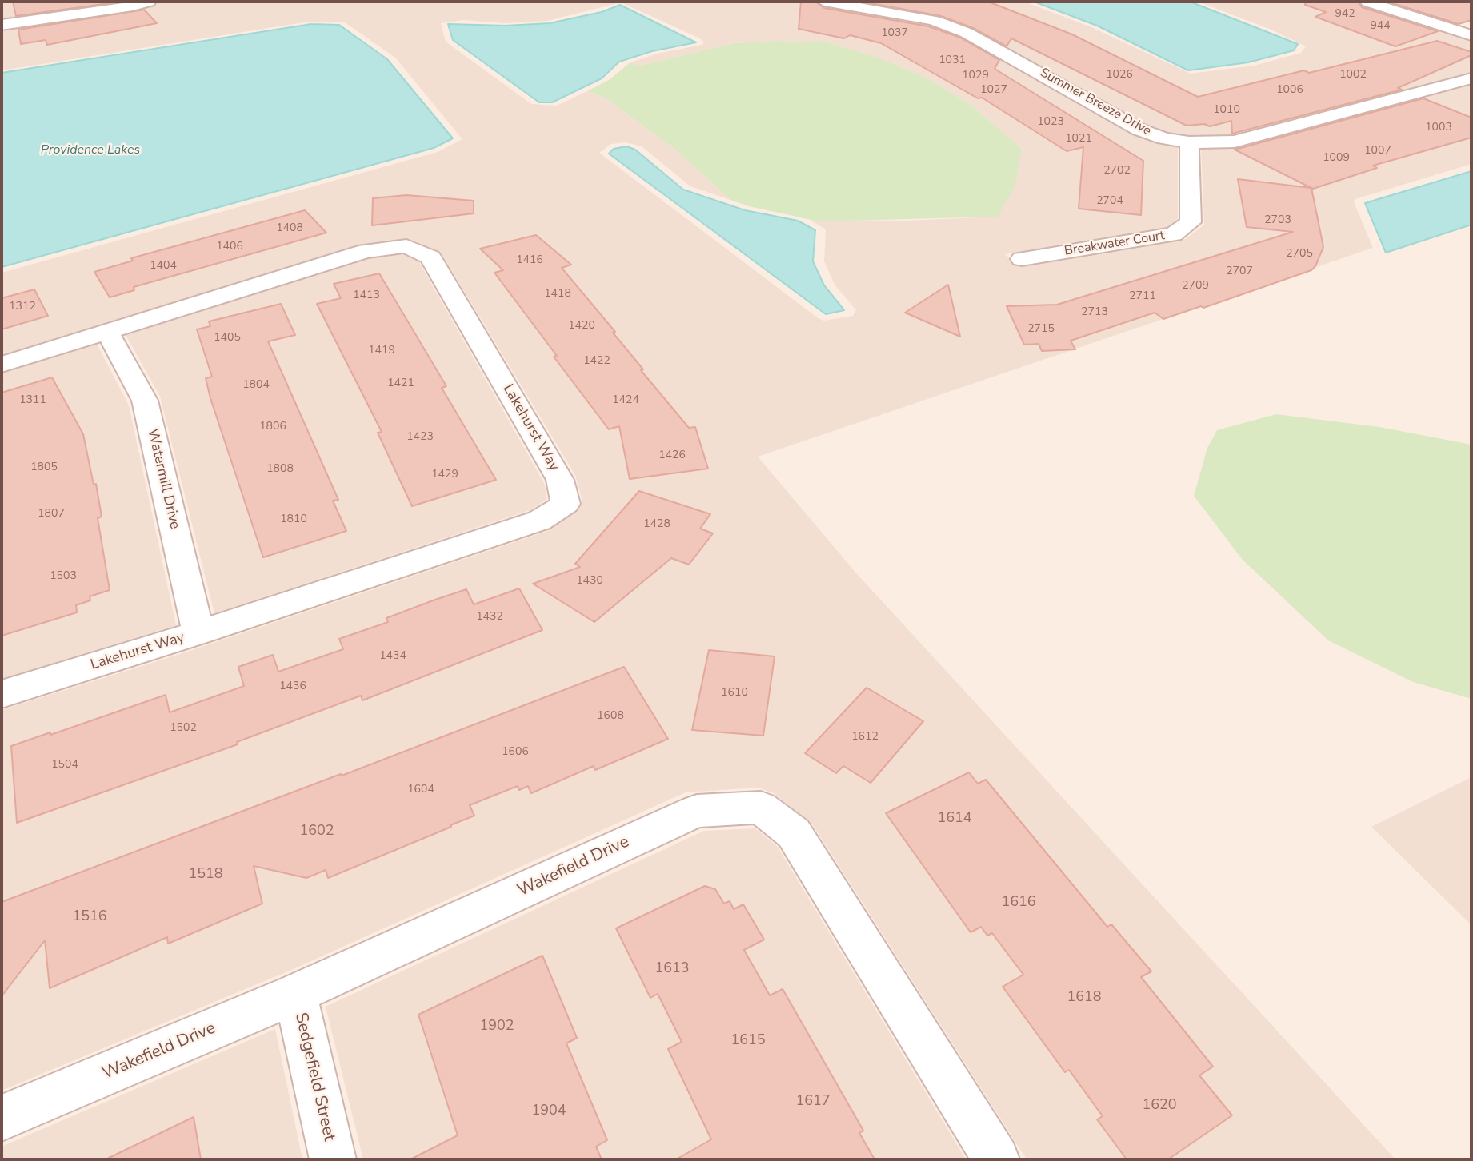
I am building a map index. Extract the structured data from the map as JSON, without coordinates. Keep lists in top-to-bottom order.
{
  "streets": {
    "street": [
      "Summer Breeze Drive",
      "Breakwater Court",
      "Lakehurst Way",
      "Watermill Drive",
      "Wakefield Drive",
      "Sedgefield Street"
    ]
  },
  "crossings": [
    ["Summer Breeze Drive", "Breakwater Court"],
    ["Lakehurst Way", "Watermill Drive"],
    ["Wakefield Drive", "Sedgefield Street"]
  ],
  "water": ["Providence Lakes"],
  "house_numbers": [
    "942",
    "944",
    "1037",
    "1031",
    "1026",
    "1002",
    "1029",
    "1027",
    "1006",
    "1010",
    "1023",
    "1003",
    "1021",
    "1007",
    "1009",
    "2702",
    "2704",
    "2703",
    "1408",
    "1406",
    "2705",
    "1416",
    "1404",
    "2707",
    "2709",
    "1418",
    "1413",
    "2711",
    "1312",
    "2713",
    "1420",
    "2715",
    "1405",
    "1419",
    "1422",
    "1421",
    "1804",
    "1311",
    "1424",
    "1806",
    "1423",
    "1426",
    "1805",
    "1808",
    "1429",
    "1807",
    "1810",
    "1428",
    "1503",
    "1430",
    "1432",
    "1434",
    "1436",
    "1610",
    "1608",
    "1502",
    "1612",
    "1606",
    "1504",
    "1604",
    "1614",
    "1602",
    "1518",
    "1616",
    "1516",
    "1613",
    "1618",
    "1902",
    "1615",
    "1617",
    "1620",
    "1904"
  ]
}
